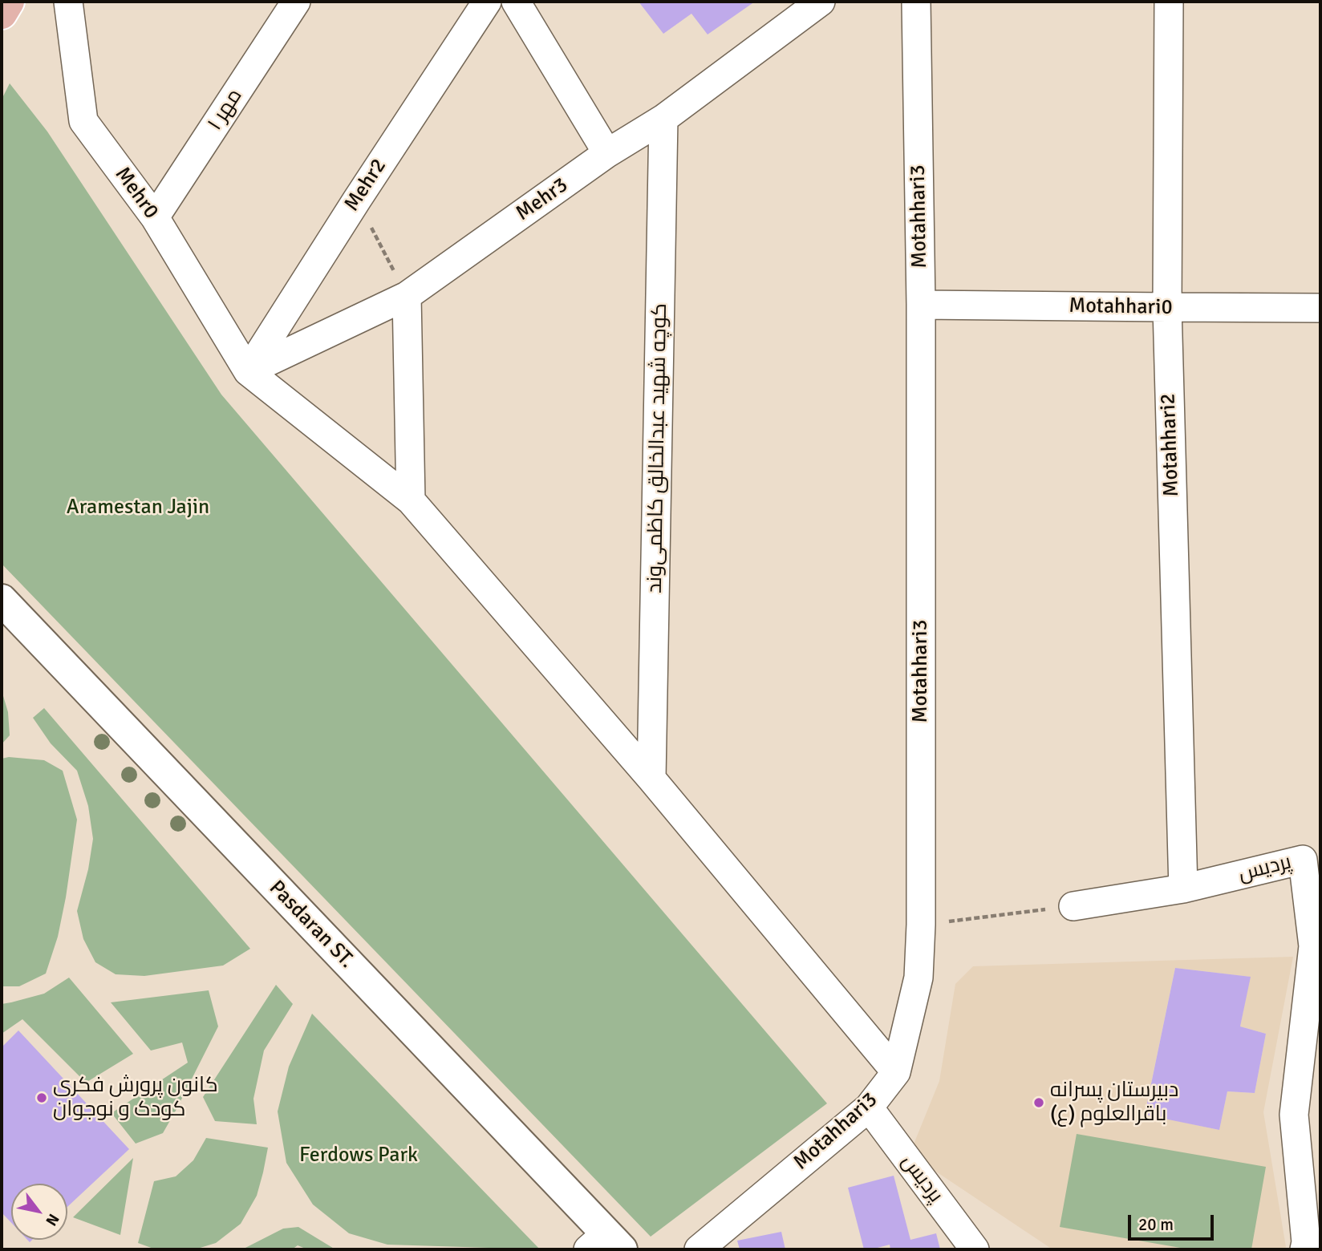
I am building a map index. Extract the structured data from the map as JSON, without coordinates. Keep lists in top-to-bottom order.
{
  "streets": {
    "main road": ["Pasdaran ST."],
    "street": [
      "مهر ۱",
      "Mehr2",
      "Mehr0",
      "Mehr3",
      "Motahhari3",
      "Motahhari0",
      "Motahhari2",
      "کوچه شهید عبدالخالق کاظمی‌وند",
      "پردیس"
    ]
  },
  "crossings": [
    ["مهر ۱", "Mehr0"],
    ["Mehr2", "Mehr0"],
    ["Mehr2", "Mehr3"],
    ["Mehr0", "Mehr3"],
    ["Mehr3", "کوچه شهید عبدالخالق کاظمی‌وند"],
    ["Motahhari3", "Motahhari0"],
    ["Motahhari3", "پردیس"],
    ["Motahhari0", "Motahhari2"],
    ["Motahhari2", "پردیس"]
  ],
  "parks": ["Aramestan Jajin", "Ferdows Park"],
  "places": ["کانون پرورش فکری کودک و نوجوان", "دبیرستان پسرانه باقرالعلوم (ع)"],
  "scale_bar": "20 m",
  "north": "bottom right"
}
